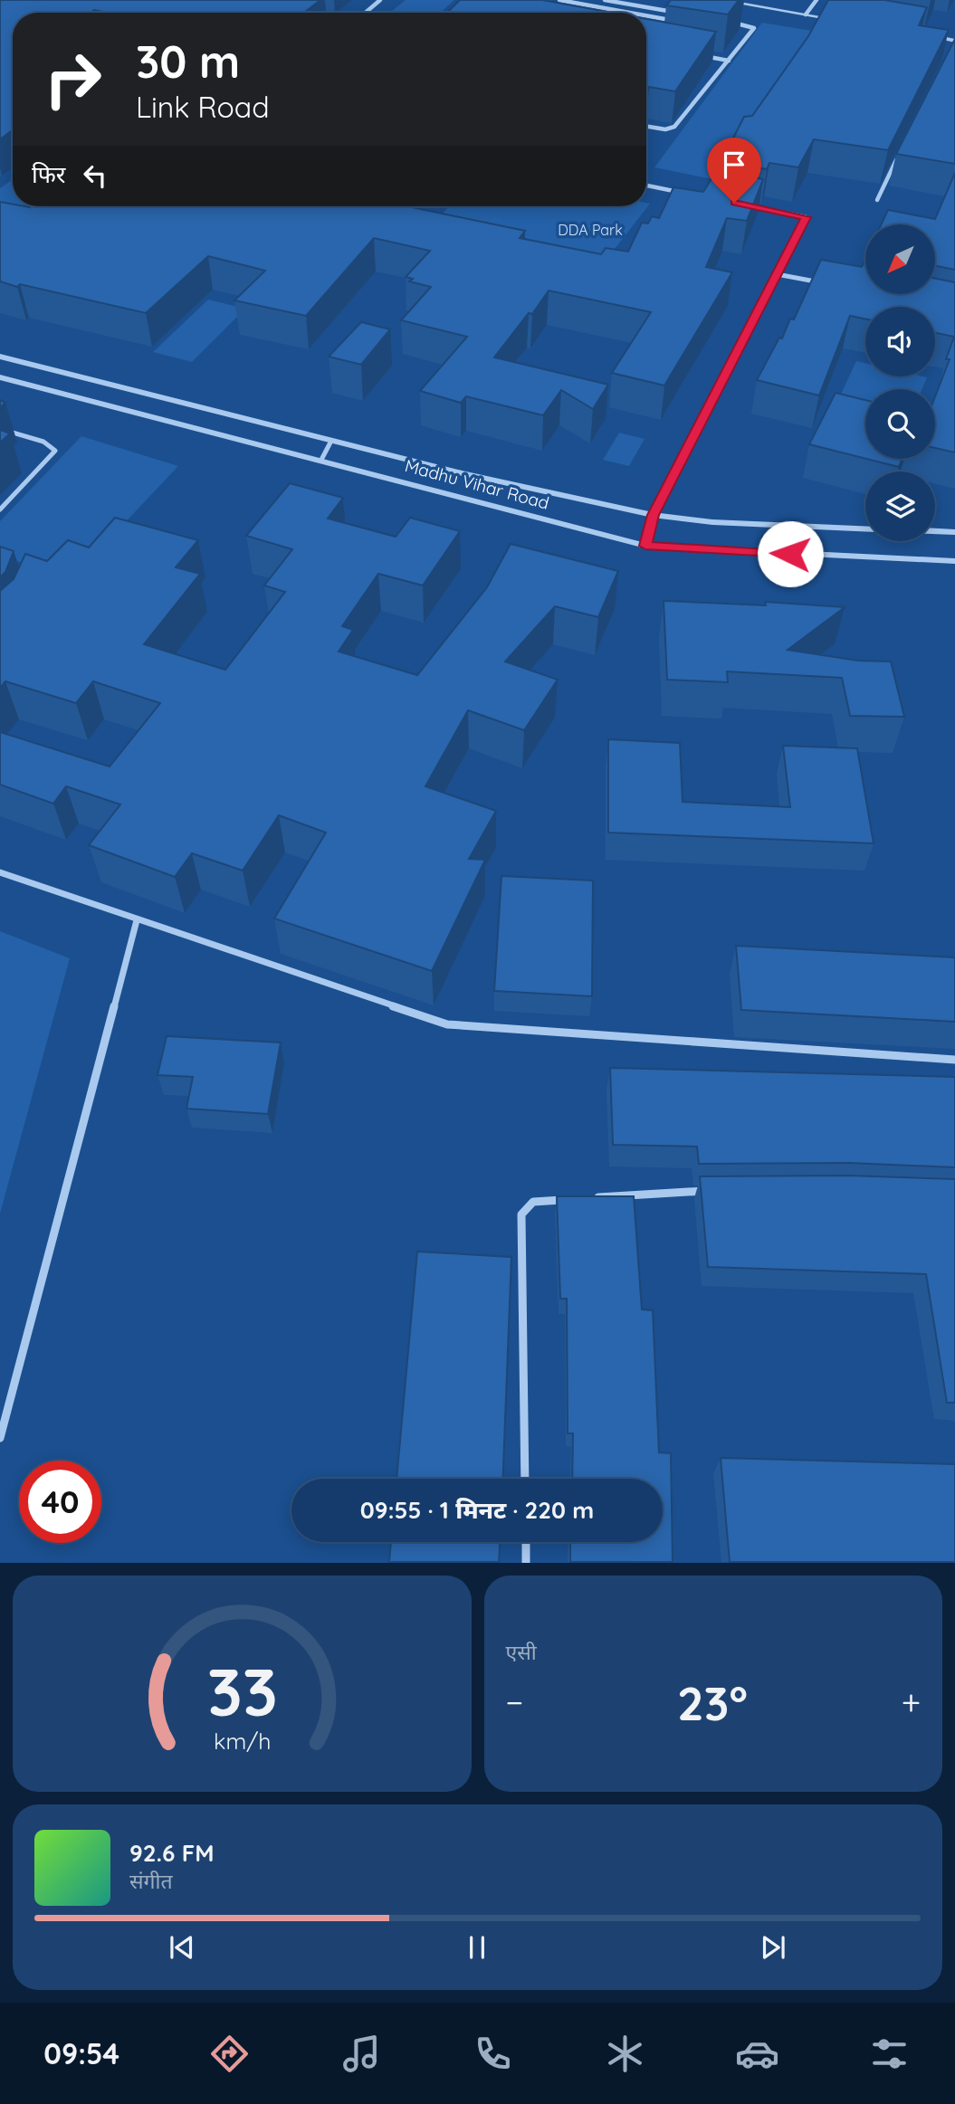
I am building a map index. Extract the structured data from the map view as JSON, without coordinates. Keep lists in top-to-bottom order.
{
  "streets": {
    "street": ["Madhu Vihar Road"]
  },
  "parks": ["DDA Park"],
  "north": "bottom left",
  "page": {
    "turn": ["30 m", "Link Road"],
    "then": "फिर",
    "limit": "40",
    "trip": "09:55 · 1 मिनट · 220 m",
    "tile": "एसी",
    "heat": ["−", "23°", "+"],
    "song": ["92.6 FM", "संगीत"],
    "tabs": "09:54",
    "gauge": ["33", "km/h"]
  }
}
